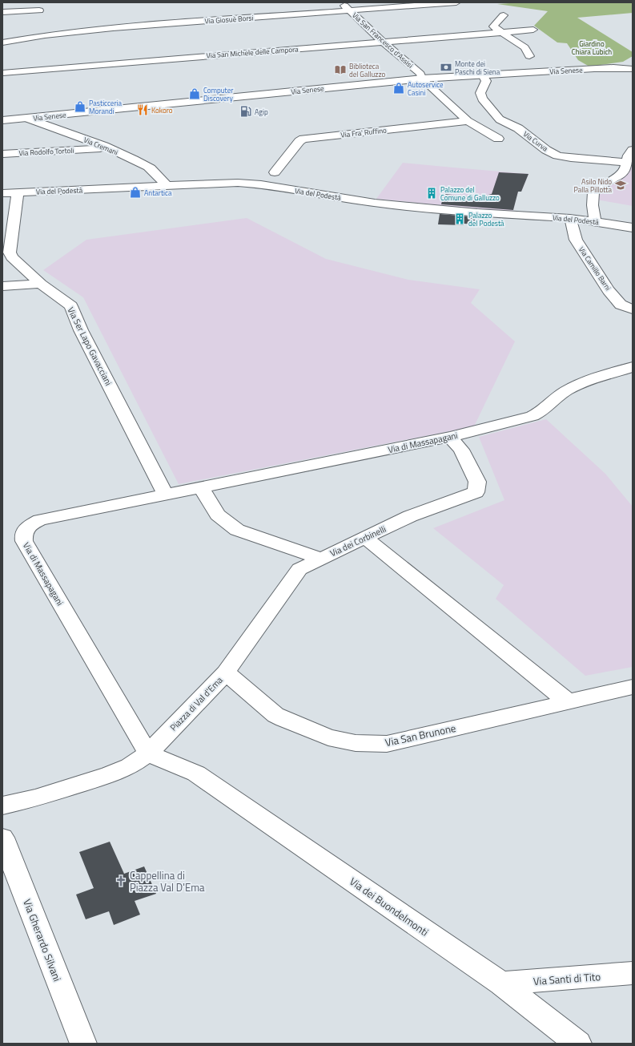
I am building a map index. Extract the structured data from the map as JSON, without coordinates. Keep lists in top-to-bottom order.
{
  "streets": {
    "street": [
      "Via Giosuè Borsi",
      "Via San Francesco d'Assisi",
      "Via San Michele delle Campora",
      "Via Senese",
      "Via Fra' Ruffino",
      "Via Curva",
      "Via Cremani",
      "Via Rodolfo Tortoli",
      "Via del Podestà",
      "Via Camillo Barni",
      "Via Ser Lapo Gavacciani",
      "Via di Massapagani",
      "Via dei Corbinelli",
      "Piazza di Val d'Ema",
      "Via San Brunone",
      "Via dei Buondelmonti",
      "Via Gherardo Silvani",
      "Via Santi di Tito"
    ]
  },
  "crossings": [
    ["Via Giosuè Borsi", "Via San Francesco d'Assisi"],
    ["Via San Francesco d'Assisi", "Via San Michele delle Campora"],
    ["Via San Francesco d'Assisi", "Via Senese"],
    ["Via Senese", "Via Curva"],
    ["Via Senese", "Via Cremani"],
    ["Via Cremani", "Via Rodolfo Tortoli"],
    ["Via Cremani", "Via del Podestà"],
    ["Via del Podestà", "Via Camillo Barni"],
    ["Via del Podestà", "Via Ser Lapo Gavacciani"],
    ["Via Ser Lapo Gavacciani", "Via di Massapagani"],
    ["Via di Massapagani", "Via dei Corbinelli"],
    ["Via di Massapagani", "Piazza di Val d'Ema"],
    ["Via di Massapagani", "Via dei Buondelmonti"],
    ["Via dei Corbinelli", "Piazza di Val d'Ema"],
    ["Piazza di Val d'Ema", "Via San Brunone"],
    ["Piazza di Val d'Ema", "Via dei Buondelmonti"],
    ["Via dei Buondelmonti", "Via Santi di Tito"]
  ],
  "parks": ["Giardino Chiara Lubich"],
  "places": {
    "bank": ["Monte dei Paschi di Siena"],
    "library": ["Biblioteca del Galluzzo"],
    "shop": [
      "Autoservice Casini",
      "Computer Discovery",
      "Pasticceria Morandi",
      "Antartica"
    ],
    "restaurant": ["Kokoro"],
    "fuel station": ["Agip"],
    "school or university": ["Asilo Nido Palla Pillotta"],
    "building": ["Palazzo del Comune di Galluzzo", "Palazzo del Podestà"],
    "church": ["Cappellina di Piazza Val D'Ema"]
  }
}
